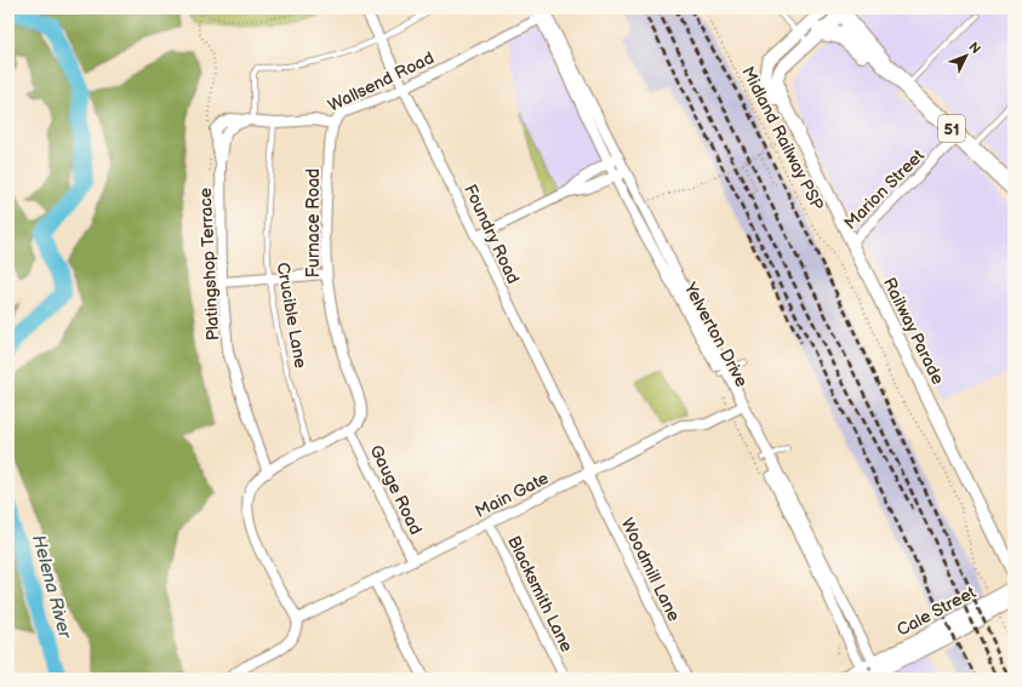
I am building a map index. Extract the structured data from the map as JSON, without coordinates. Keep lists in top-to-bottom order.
{
  "streets": {
    "highway": ["51"],
    "street": [
      "Wallsend Road",
      "Marion Street",
      "Furnace Road",
      "Foundry Road",
      "Platingshop Terrace",
      "Railway Parade",
      "Yelverton Drive",
      "Gauge Road",
      "Main Gate",
      "Woodmill Lane",
      "Blacksmith Lane",
      "Cale Street"
    ],
    "lane": ["Crucible Lane"],
    "path": ["Midland Railway PSP"]
  },
  "crossings": [
    ["Wallsend Road", "Furnace Road"],
    ["Wallsend Road", "Foundry Road"],
    ["Wallsend Road", "Platingshop Terrace"],
    ["Wallsend Road", "Crucible Lane"],
    ["Wallsend Road", "Yelverton Drive"],
    ["51", "Marion Street"],
    ["Midland Railway PSP", "Cale Street"],
    ["Marion Street", "Railway Parade"],
    ["Furnace Road", "Gauge Road"],
    ["Foundry Road", "Main Gate"],
    ["Foundry Road", "Woodmill Lane"],
    ["Yelverton Drive", "Main Gate"],
    ["Yelverton Drive", "Cale Street"],
    ["Gauge Road", "Main Gate"],
    ["Main Gate", "Woodmill Lane"],
    ["Main Gate", "Blacksmith Lane"]
  ],
  "water": ["Helena River"],
  "north": "top right"
}
